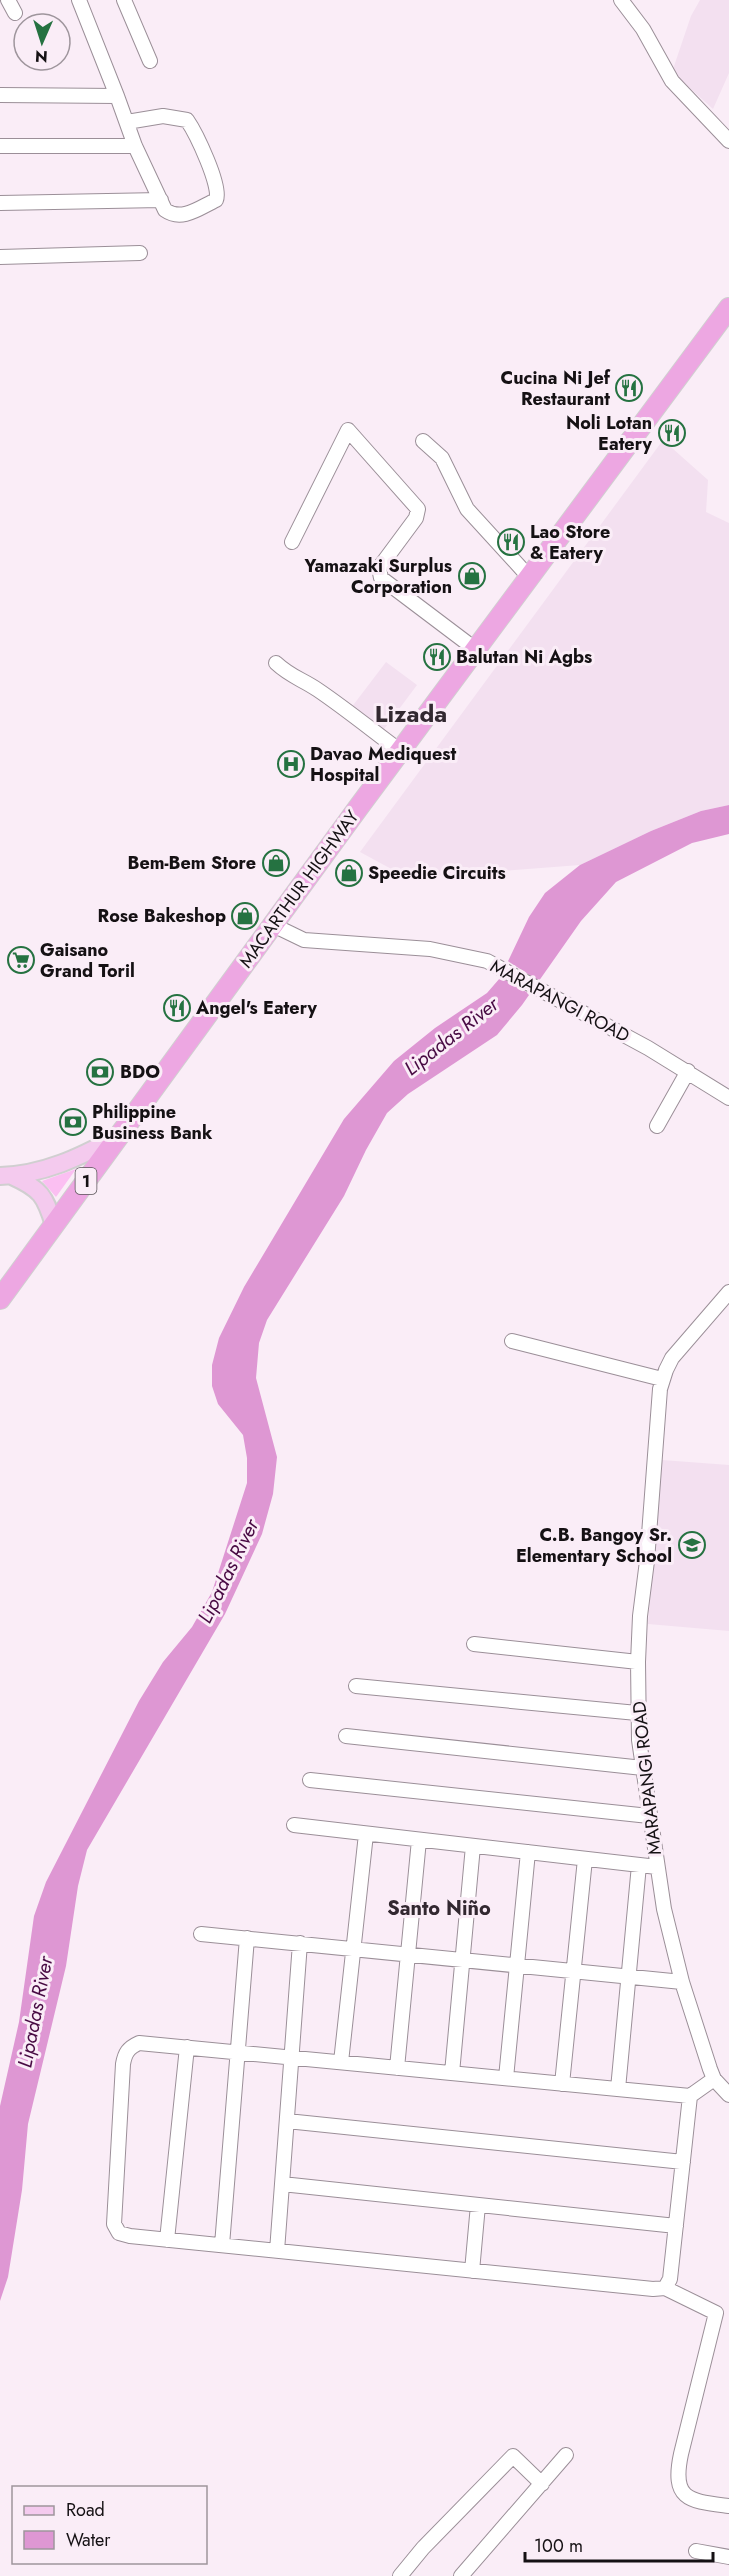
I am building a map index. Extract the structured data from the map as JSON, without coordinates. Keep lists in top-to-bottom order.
{
  "streets": {
    "highway": ["MACARTHUR HIGHWAY", "1"],
    "street": ["MARAPANGI ROAD"]
  },
  "crossings": [
    ["MACARTHUR HIGHWAY", "MARAPANGI ROAD"]
  ],
  "districts": ["Lizada", "Santo Niño"],
  "water": ["Lipadas River"],
  "places": {
    "restaurant": [
      "Cucina Ni Jef Restaurant",
      "Noli Lotan Eatery",
      "Lao Store & Eatery",
      "Balutan Ni Agbs",
      "Angel's Eatery"
    ],
    "shop": [
      "Yamazaki Surplus Corporation",
      "Bem-Bem Store",
      "Speedie Circuits",
      "Rose Bakeshop"
    ],
    "hospital": ["Davao Mediquest Hospital"],
    "supermarket": ["Gaisano Grand Toril"],
    "bank": ["BDO", "Philippine Business Bank"],
    "school or university": ["C.B. Bangoy Sr. Elementary School"]
  },
  "legend": ["Road", "Water"],
  "scale_bar": "100 m",
  "north": "bottom"
}
